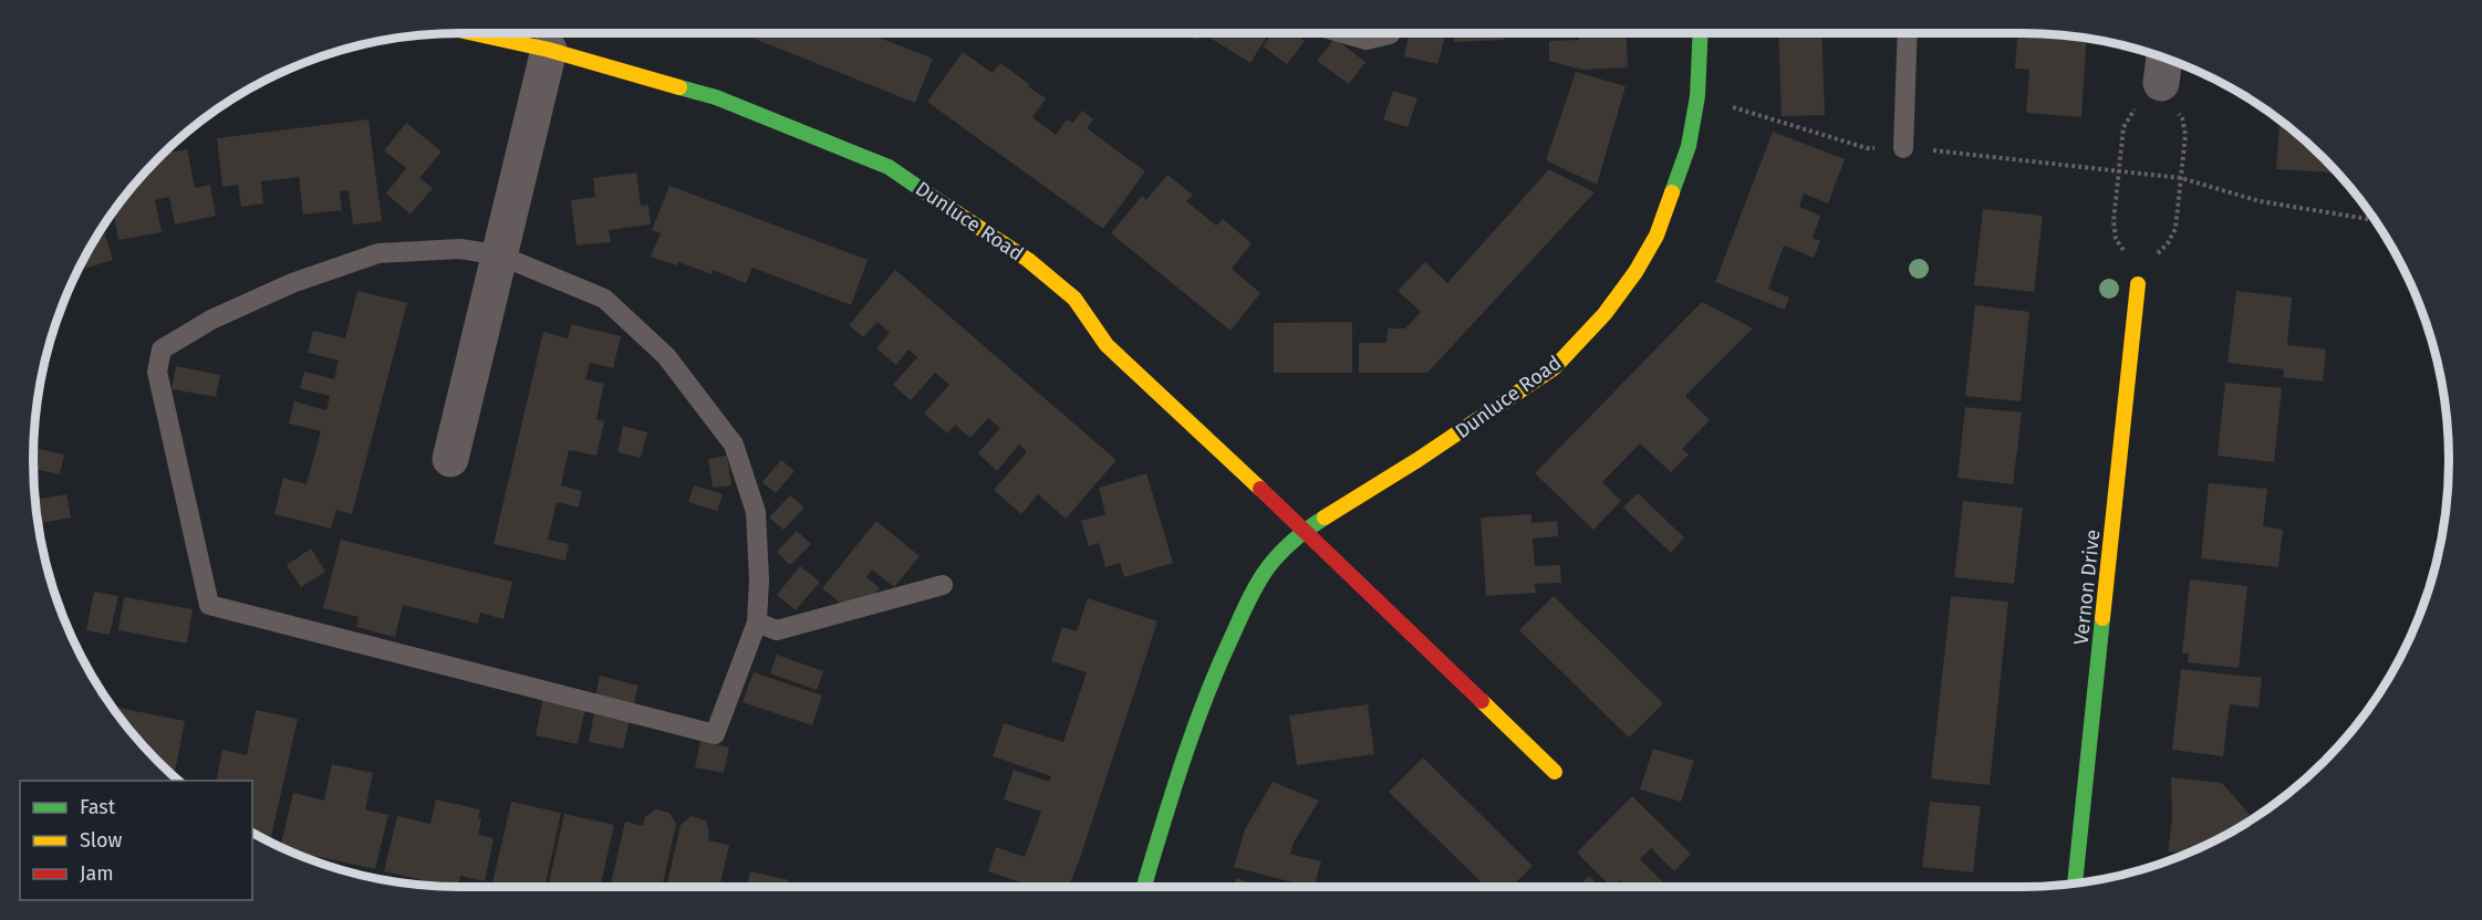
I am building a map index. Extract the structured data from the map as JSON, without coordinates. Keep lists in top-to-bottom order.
{
  "streets": {
    "street": ["Dunluce Road", "Vernon Drive"]
  },
  "legend": ["Fast", "Slow", "Jam"]
}
